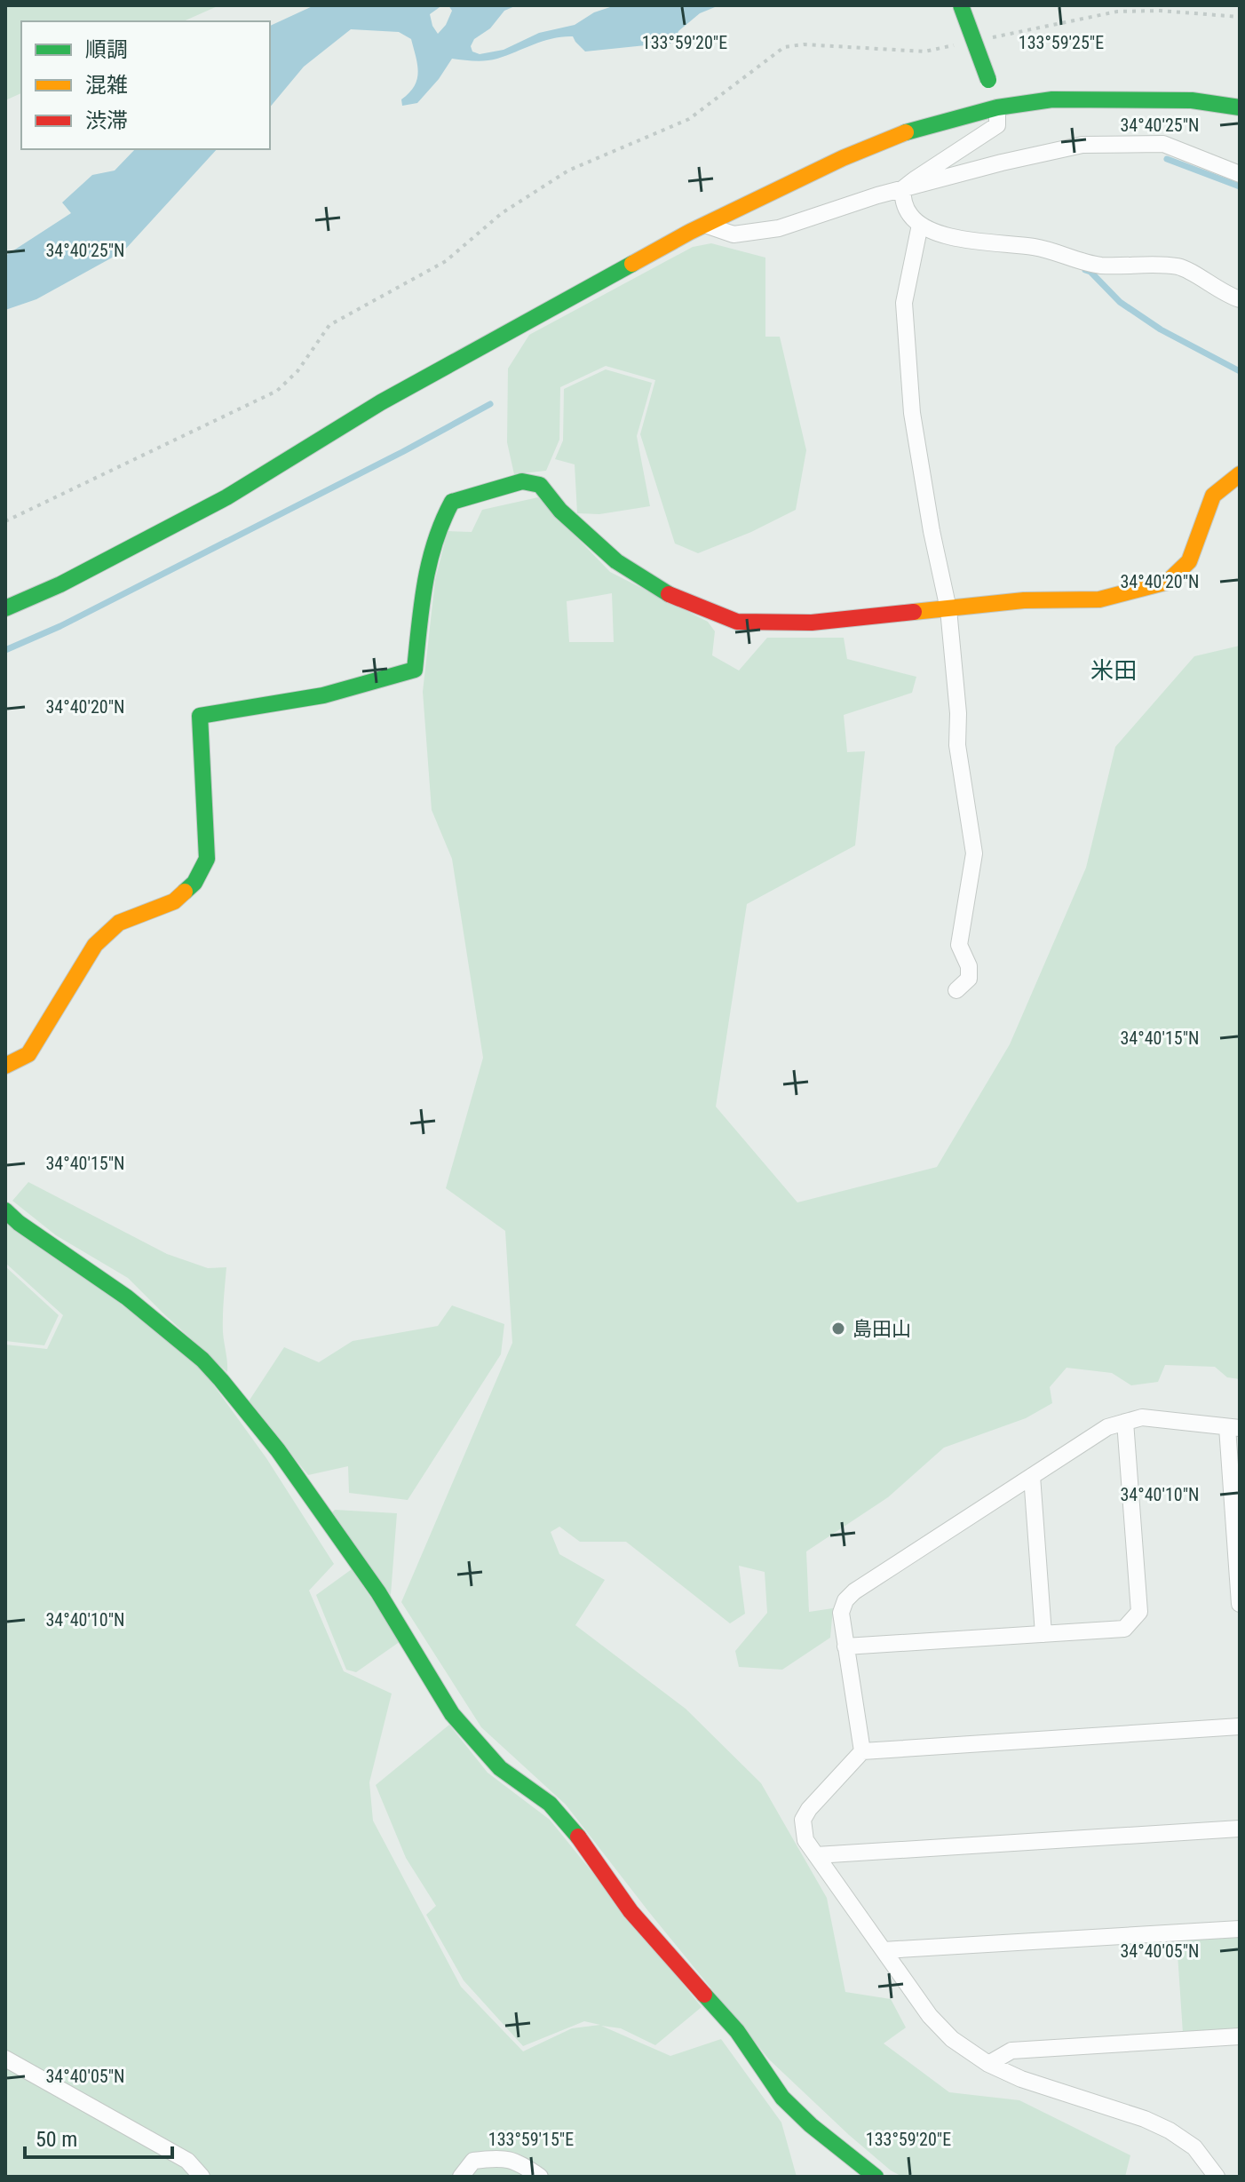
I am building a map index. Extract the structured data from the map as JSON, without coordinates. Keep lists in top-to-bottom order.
{
  "districts": ["米田"],
  "places": ["島田山"],
  "legend": ["順調", "混雑", "渋滞"],
  "scale_bar": "50 m",
  "coordinates": [
    "133°59'20\"E",
    "133°59'25\"E",
    "34°40'25\"N",
    "34°40'20\"N",
    "34°40'15\"N",
    "34°40'10\"N",
    "34°40'05\"N",
    "133°59'15\"E"
  ]
}
